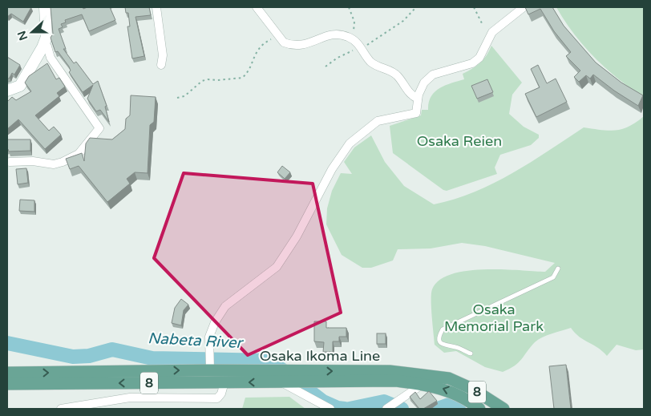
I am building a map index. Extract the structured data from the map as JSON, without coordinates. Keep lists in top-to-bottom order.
{
  "streets": {
    "main road": ["Osaka Ikoma Line", "8"]
  },
  "water": ["Nabeta River"],
  "parks": ["Osaka Reien", "Osaka Memorial Park"],
  "north": "left"
}
